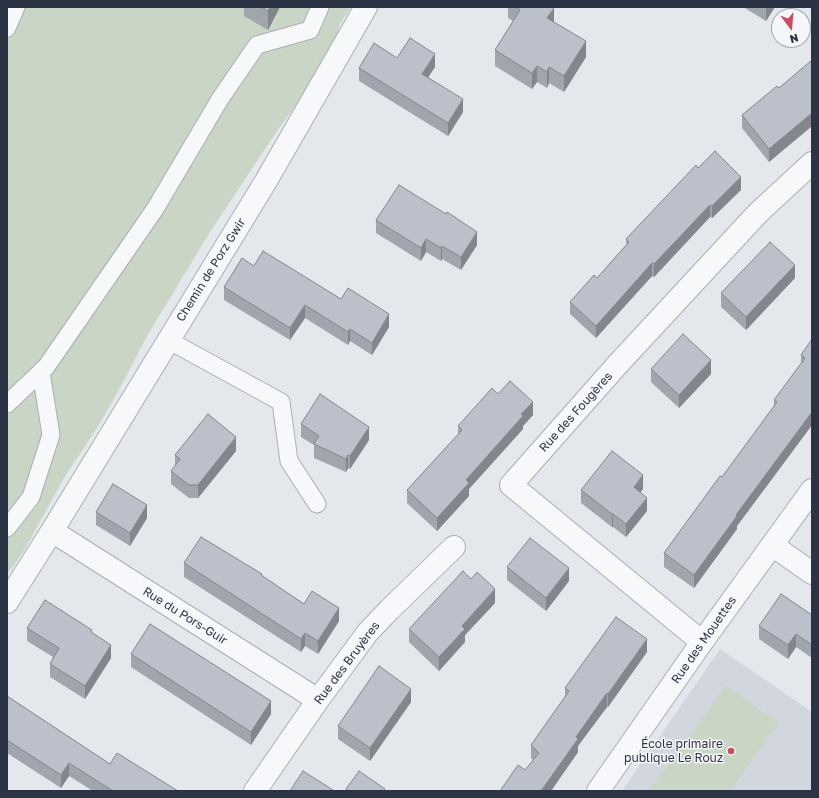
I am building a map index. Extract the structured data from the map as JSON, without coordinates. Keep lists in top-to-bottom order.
{
  "streets": {
    "street": [
      "Chemin de Porz Gwir",
      "Rue des Fougères",
      "Rue du Pors-Guir",
      "Rue des Mouettes",
      "Rue des Bruyères"
    ]
  },
  "crossings": [
    ["Chemin de Porz Gwir", "Rue du Pors-Guir"],
    ["Rue des Fougères", "Rue des Mouettes"],
    ["Rue du Pors-Guir", "Rue des Bruyères"]
  ],
  "places": ["École primaire publique Le Rouz"],
  "north": "bottom"
}
